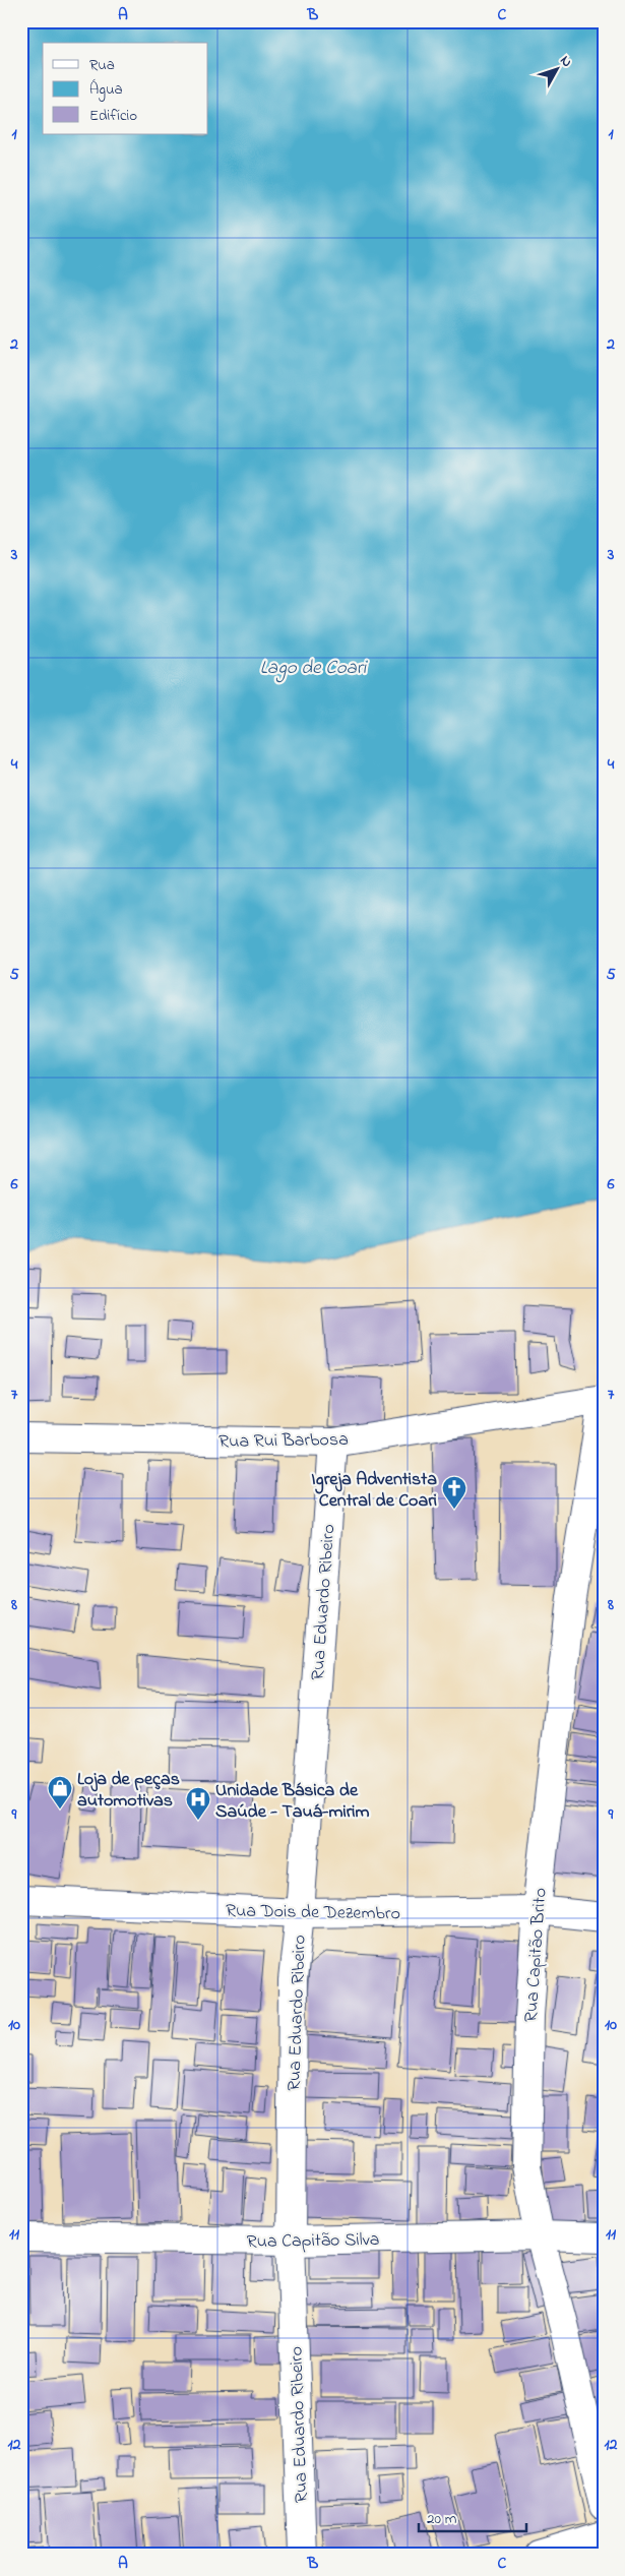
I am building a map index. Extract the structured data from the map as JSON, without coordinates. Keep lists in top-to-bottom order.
{
  "streets": {
    "street": [
      "Rua Rui Barbosa",
      "Rua Eduardo Ribeiro",
      "Rua Dois de Dezembro",
      "Rua Capitão Brito",
      "Rua Capitão Silva"
    ]
  },
  "crossings": [
    ["Rua Rui Barbosa", "Rua Eduardo Ribeiro"],
    ["Rua Rui Barbosa", "Rua Capitão Brito"],
    ["Rua Eduardo Ribeiro", "Rua Dois de Dezembro"],
    ["Rua Eduardo Ribeiro", "Rua Capitão Silva"],
    ["Rua Dois de Dezembro", "Rua Capitão Brito"],
    ["Rua Capitão Brito", "Rua Capitão Silva"]
  ],
  "water": ["Lago de Coari"],
  "places": {
    "church": ["Igreja Adventista Central de Coari"],
    "shop": ["Loja de peças automotivas"],
    "hospital": ["Unidade Básica de Saúde - Tauá-mirim"]
  },
  "legend": ["Rua", "Água", "Edifício"],
  "scale_bar": "20 m",
  "north": "top right",
  "grid": {
    "columns": ["A", "B", "C"],
    "rows": [
      "1",
      "2",
      "3",
      "4",
      "5",
      "6",
      "7",
      "8",
      "9",
      "10",
      "11",
      "12"
    ]
  }
}
